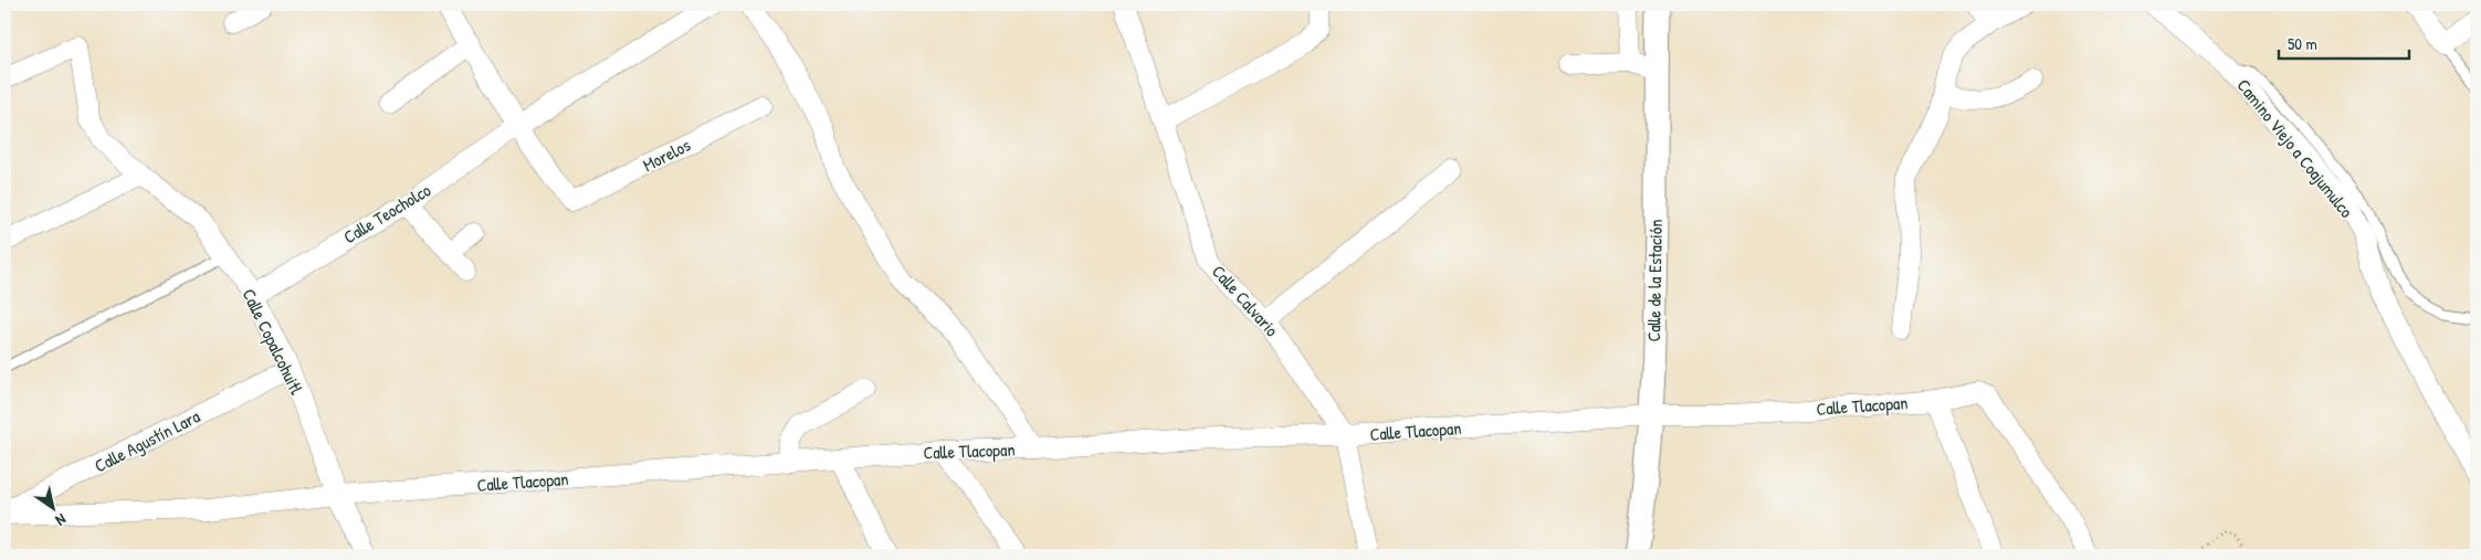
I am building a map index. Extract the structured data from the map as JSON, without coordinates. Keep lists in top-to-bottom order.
{
  "streets": {
    "street": [
      "Camino Viejo a Coajumulco",
      "Morelos",
      "Calle Teocholco",
      "Calle de la Estación",
      "Calle Calvario",
      "Calle Copalcohuitl",
      "Calle Tlacopan",
      "Calle Agustín Lara"
    ]
  },
  "crossings": [
    ["Morelos", "Calle Teocholco"],
    ["Calle Teocholco", "Calle Copalcohuitl"],
    ["Calle de la Estación", "Calle Tlacopan"],
    ["Calle Calvario", "Calle Tlacopan"],
    ["Calle Copalcohuitl", "Calle Tlacopan"],
    ["Calle Copalcohuitl", "Calle Agustín Lara"],
    ["Calle Tlacopan", "Calle Agustín Lara"]
  ],
  "scale_bar": "50 m",
  "north": "bottom right"
}
